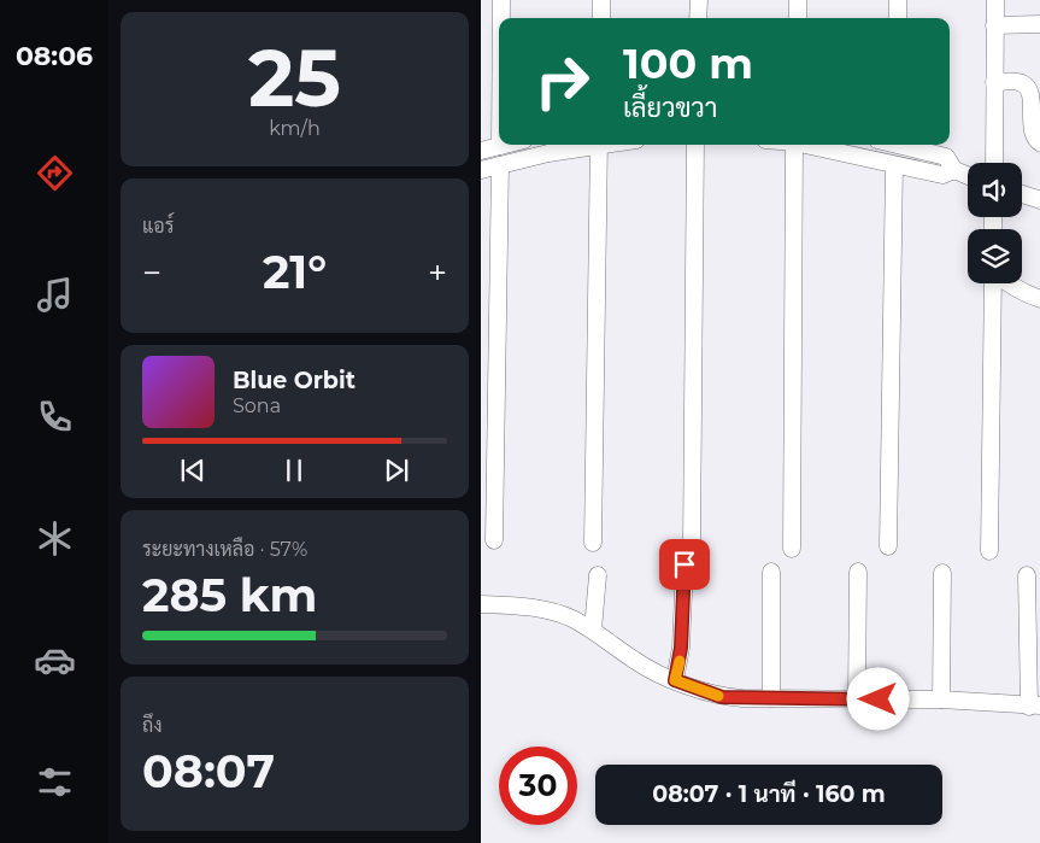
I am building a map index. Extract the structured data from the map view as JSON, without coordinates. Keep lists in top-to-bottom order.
{
  "page": {
    "tabs": "08:06",
    "tile": [
      ["25", "km/h"],
      "แอร์",
      ["ระยะทางเหลือ · 57%", "285 km"],
      ["ถึง", "08:07"]
    ],
    "turn": ["100 m", "เลี้ยวขวา"],
    "heat": ["−", "21°", "+"],
    "song": ["Blue Orbit", "Sona"],
    "limit": "30",
    "trip": "08:07 · 1 นาที · 160 m"
  }
}
